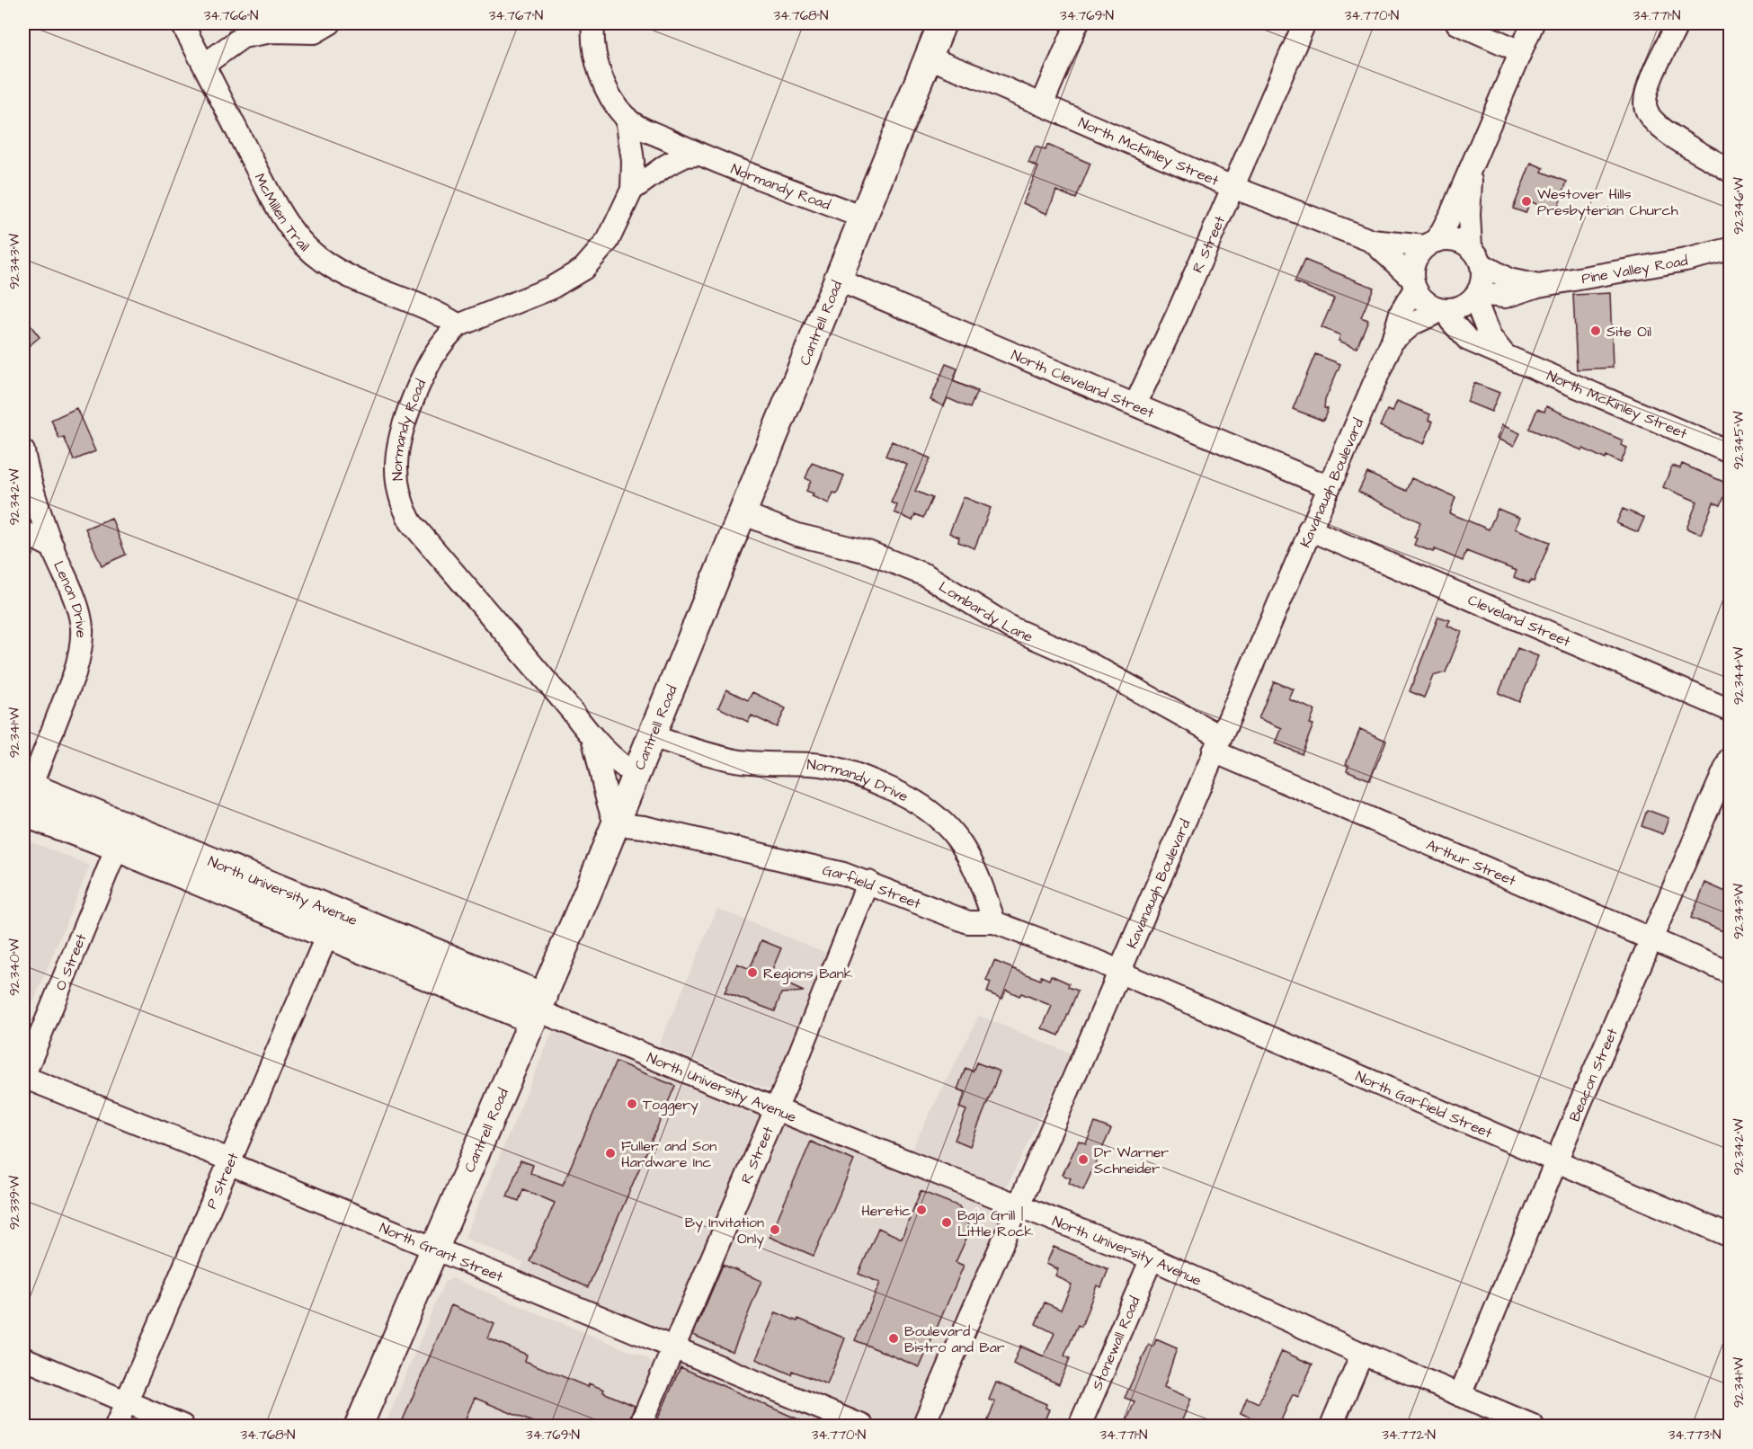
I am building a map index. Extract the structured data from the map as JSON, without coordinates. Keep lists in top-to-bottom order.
{
  "streets": {
    "main road": ["Cantrell Road", "North University Avenue"],
    "street": [
      "North McKinley Street",
      "Normandy Road",
      "McMillen Trail",
      "R Street",
      "Pine Valley Road",
      "North Cleveland Street",
      "Kavanaugh Boulevard",
      "Lenon Drive",
      "Lombardy Lane",
      "Cleveland Street",
      "Normandy Drive",
      "Arthur Street",
      "Garfield Street",
      "O Street",
      "Beacon Street",
      "North Garfield Street",
      "P Street",
      "North Grant Street",
      "Stonewall Road"
    ]
  },
  "crossings": [
    ["North McKinley Street", "R Street"],
    ["North McKinley Street", "Cantrell Road"],
    ["North McKinley Street", "Kavanaugh Boulevard"],
    ["Normandy Road", "McMillen Trail"],
    ["Normandy Road", "Cantrell Road"],
    ["Normandy Road", "Garfield Street"],
    ["R Street", "North Cleveland Street"],
    ["R Street", "Garfield Street"],
    ["R Street", "North University Avenue"],
    ["R Street", "North Grant Street"],
    ["Cantrell Road", "North Cleveland Street"],
    ["Cantrell Road", "Lombardy Lane"],
    ["Cantrell Road", "Normandy Drive"],
    ["Cantrell Road", "Garfield Street"],
    ["Cantrell Road", "North University Avenue"],
    ["Cantrell Road", "North Grant Street"],
    ["North Cleveland Street", "Kavanaugh Boulevard"],
    ["Kavanaugh Boulevard", "Lombardy Lane"],
    ["Kavanaugh Boulevard", "Cleveland Street"],
    ["Kavanaugh Boulevard", "Arthur Street"],
    ["Kavanaugh Boulevard", "Garfield Street"],
    ["Kavanaugh Boulevard", "North University Avenue"],
    ["Kavanaugh Boulevard", "North Garfield Street"],
    ["Lenon Drive", "North University Avenue"],
    ["Lombardy Lane", "Arthur Street"],
    ["Normandy Drive", "Garfield Street"],
    ["Arthur Street", "Beacon Street"],
    ["Garfield Street", "North Garfield Street"],
    ["North University Avenue", "O Street"],
    ["North University Avenue", "Beacon Street"],
    ["North University Avenue", "P Street"],
    ["North University Avenue", "Stonewall Road"],
    ["O Street", "North Grant Street"],
    ["Beacon Street", "North Garfield Street"],
    ["P Street", "North Grant Street"]
  ],
  "places": [
    "Westover Hills Presbyterian Church",
    "Site Oil",
    "Regions Bank",
    "Toggery",
    "Fuller and Son Hardware Inc",
    "Dr Warner Schneider",
    "Heretic",
    "Baja Grill | Little Rock",
    "By Invitation Only",
    "Boulevard Bistro and Bar"
  ],
  "coordinates": [
    "34.766°N",
    "34.767°N",
    "34.768°N",
    "34.769°N",
    "34.770°N",
    "34.771°N",
    "92.346°W",
    "92.343°W",
    "92.345°W",
    "92.342°W",
    "92.344°W",
    "92.341°W",
    "92.340°W",
    "92.339°W",
    "34.772°N",
    "34.773°N"
  ]
}
